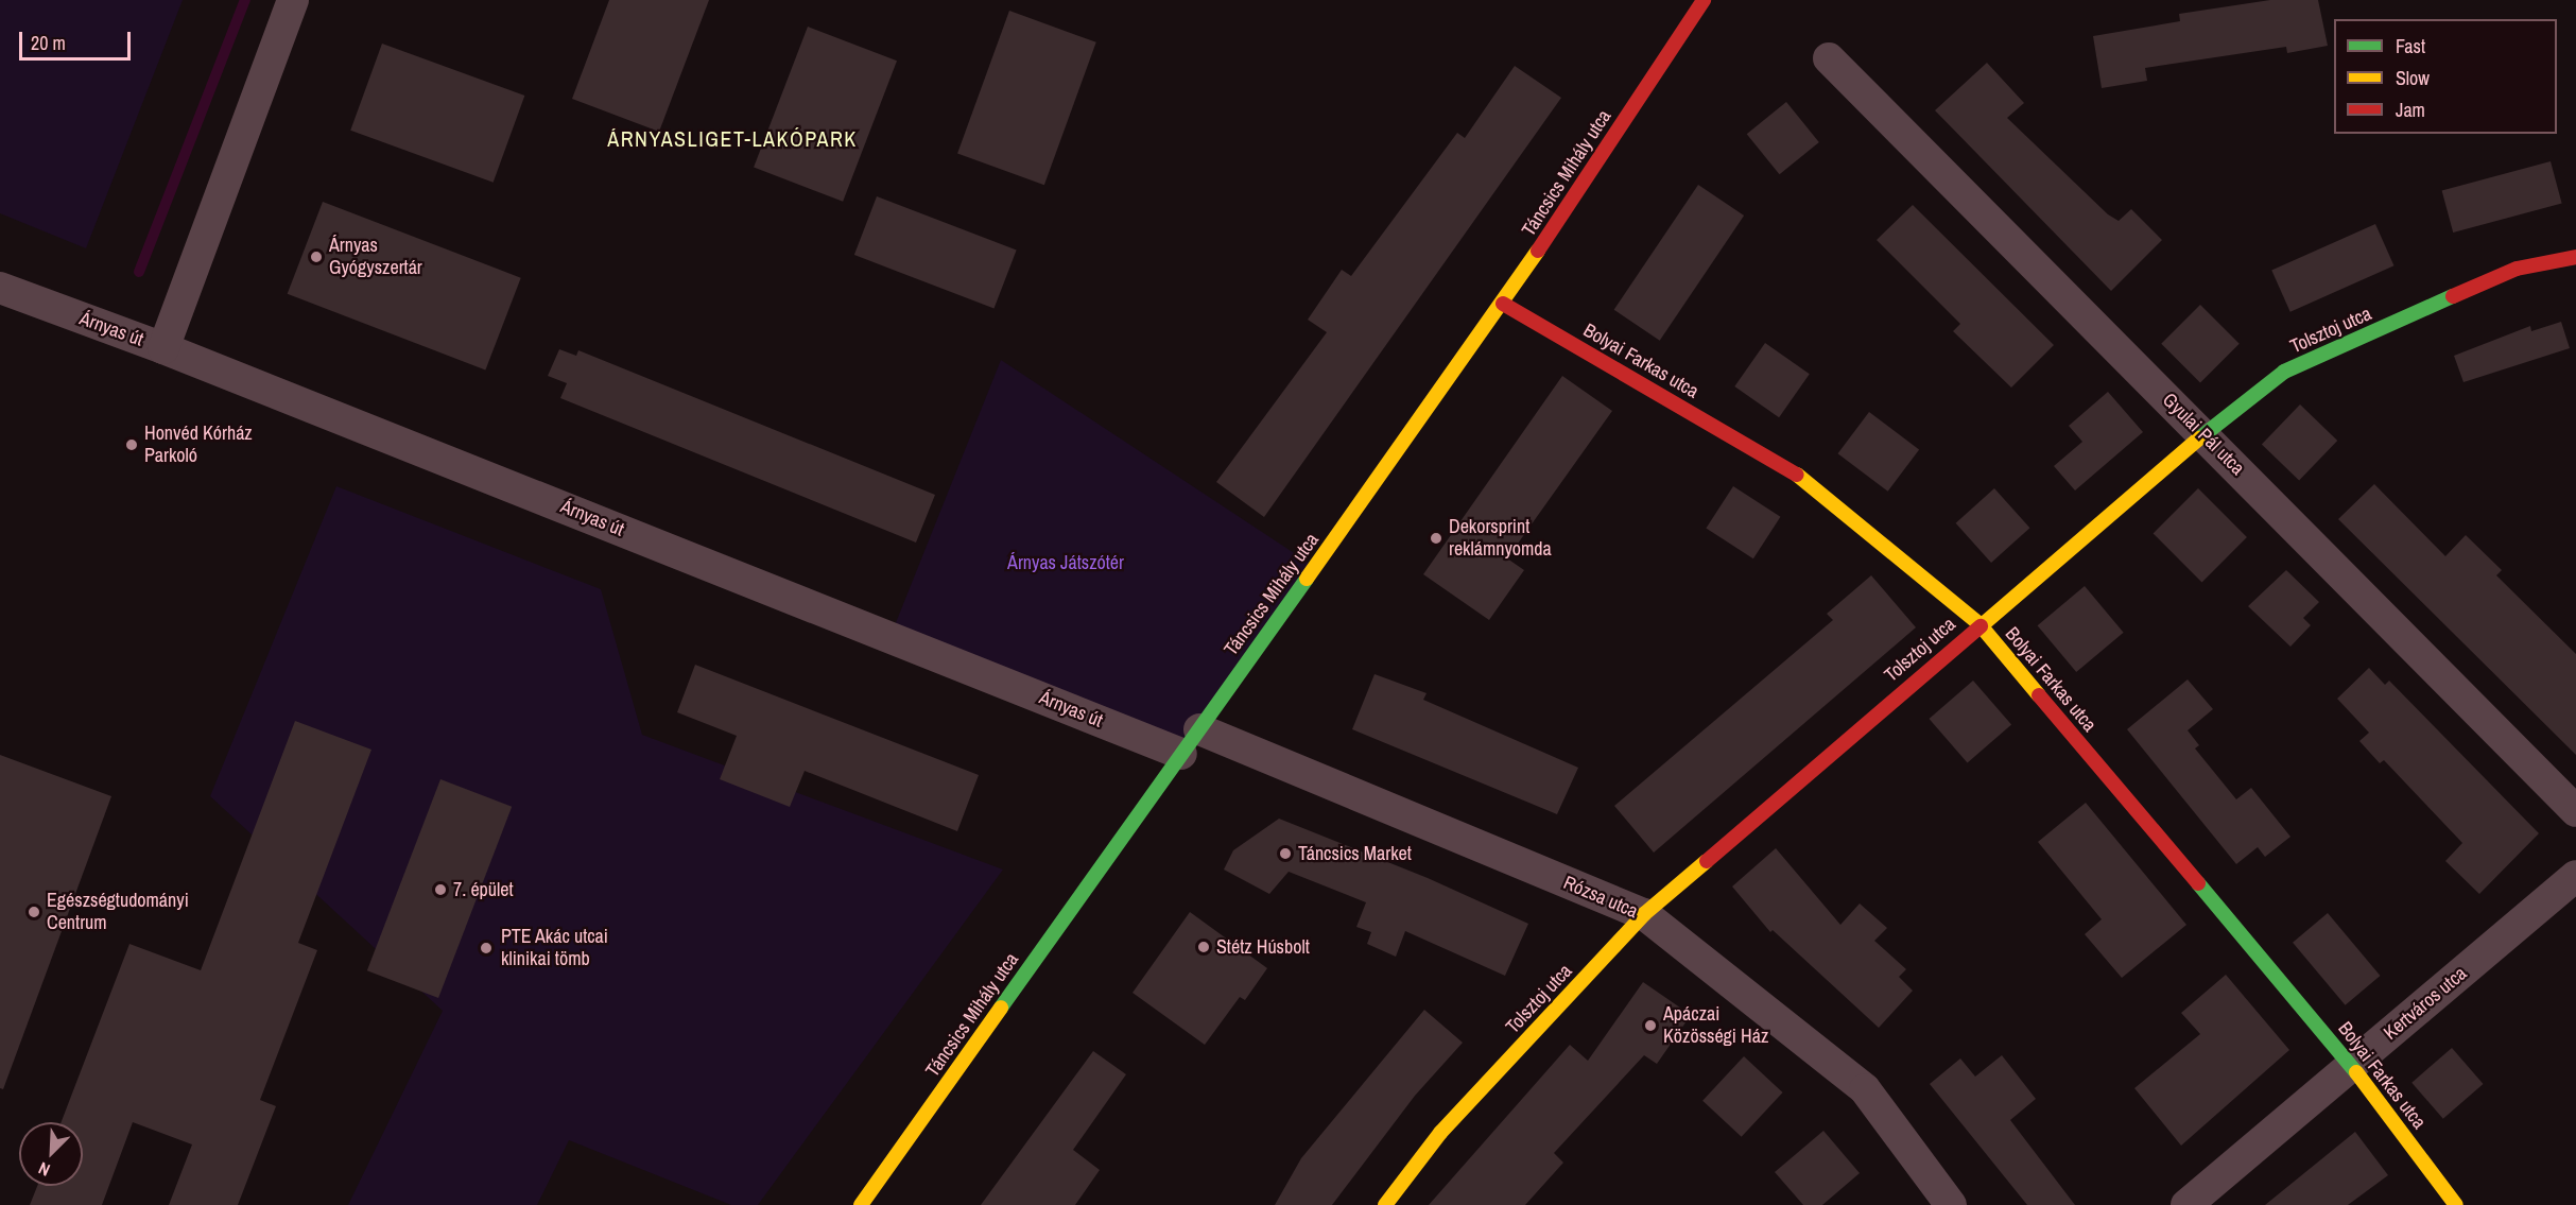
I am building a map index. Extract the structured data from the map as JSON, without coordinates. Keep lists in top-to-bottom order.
{
  "streets": {
    "street": [
      "Táncsics Mihály utca",
      "Árnyas út",
      "Tolsztoj utca",
      "Bolyai Farkas utca",
      "Gyulai Pál utca",
      "Rózsa utca",
      "Kertváros utca"
    ]
  },
  "crossings": [
    ["Táncsics Mihály utca", "Árnyas út"],
    ["Táncsics Mihály utca", "Bolyai Farkas utca"],
    ["Táncsics Mihály utca", "Rózsa utca"],
    ["Árnyas út", "Rózsa utca"],
    ["Tolsztoj utca", "Bolyai Farkas utca"],
    ["Tolsztoj utca", "Gyulai Pál utca"],
    ["Tolsztoj utca", "Rózsa utca"],
    ["Bolyai Farkas utca", "Kertváros utca"]
  ],
  "districts": ["ÁRNYASLIGET-LAKÓPARK"],
  "parks": ["Árnyas Játszótér"],
  "places": [
    "Árnyas Gyógyszertár",
    "Honvéd Kórház Parkoló",
    "Dekorsprint reklámnyomda",
    "Táncsics Market",
    "7. épület",
    "Egészségtudományi Centrum",
    "Stétz Húsbolt",
    "PTE Akác utcai klinikai tömb",
    "Apáczai Közösségi Ház"
  ],
  "legend": ["Fast", "Slow", "Jam"],
  "scale_bar": "20 m",
  "north": "bottom left"
}
